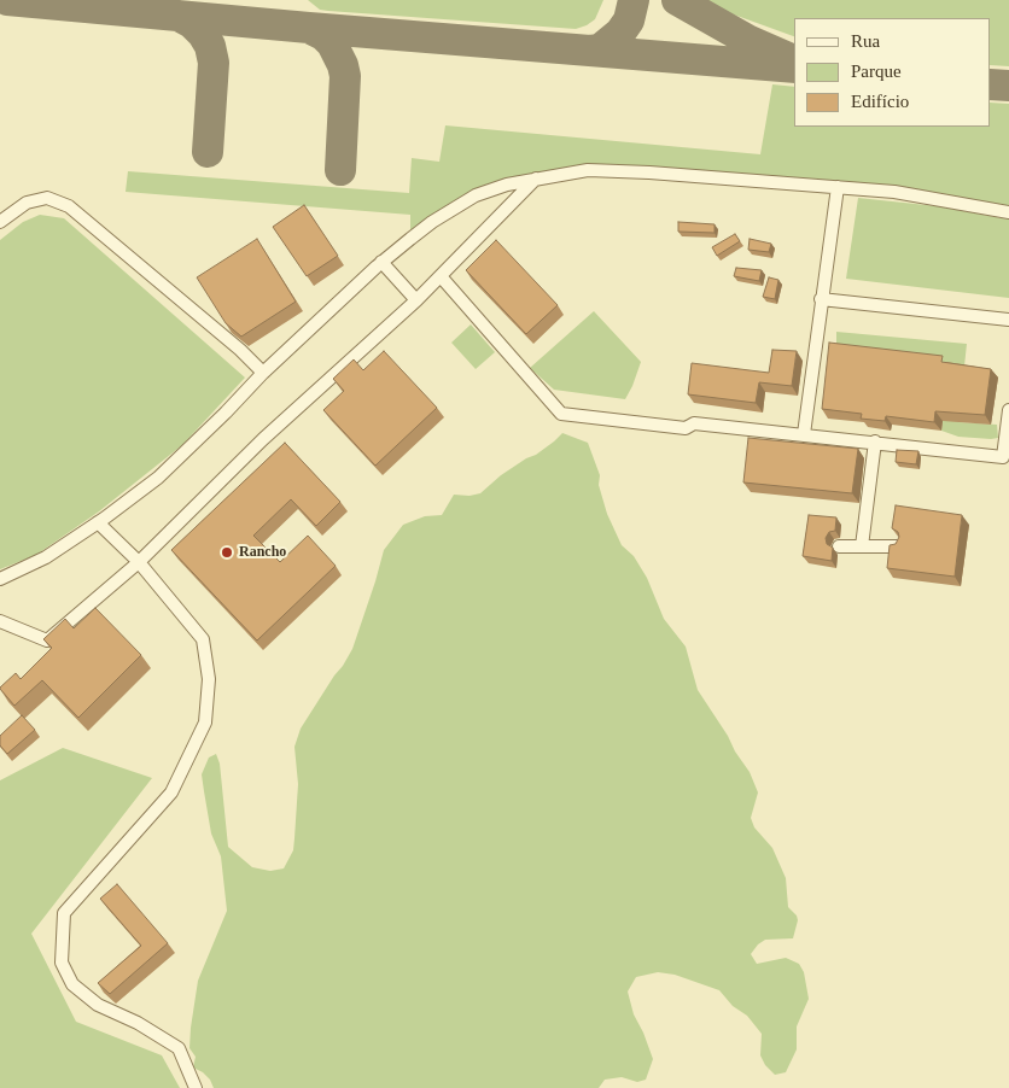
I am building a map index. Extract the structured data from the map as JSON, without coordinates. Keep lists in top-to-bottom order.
{
  "places": ["Rancho"],
  "legend": ["Rua", "Parque", "Edifício"]
}
